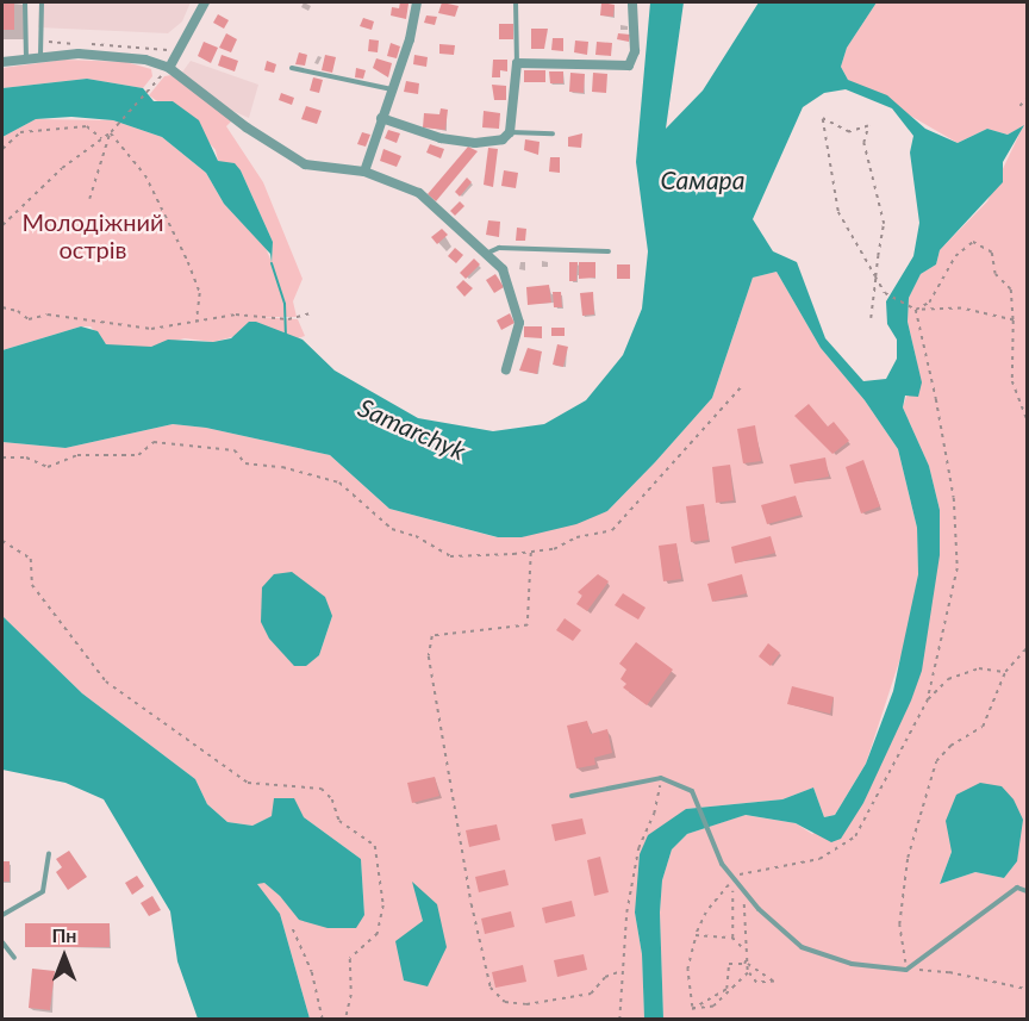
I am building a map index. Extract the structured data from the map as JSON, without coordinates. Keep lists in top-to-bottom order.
{
  "water": ["Самара", "Samarchyk"],
  "parks": ["Молодіжний острів"],
  "north": "top"
}
